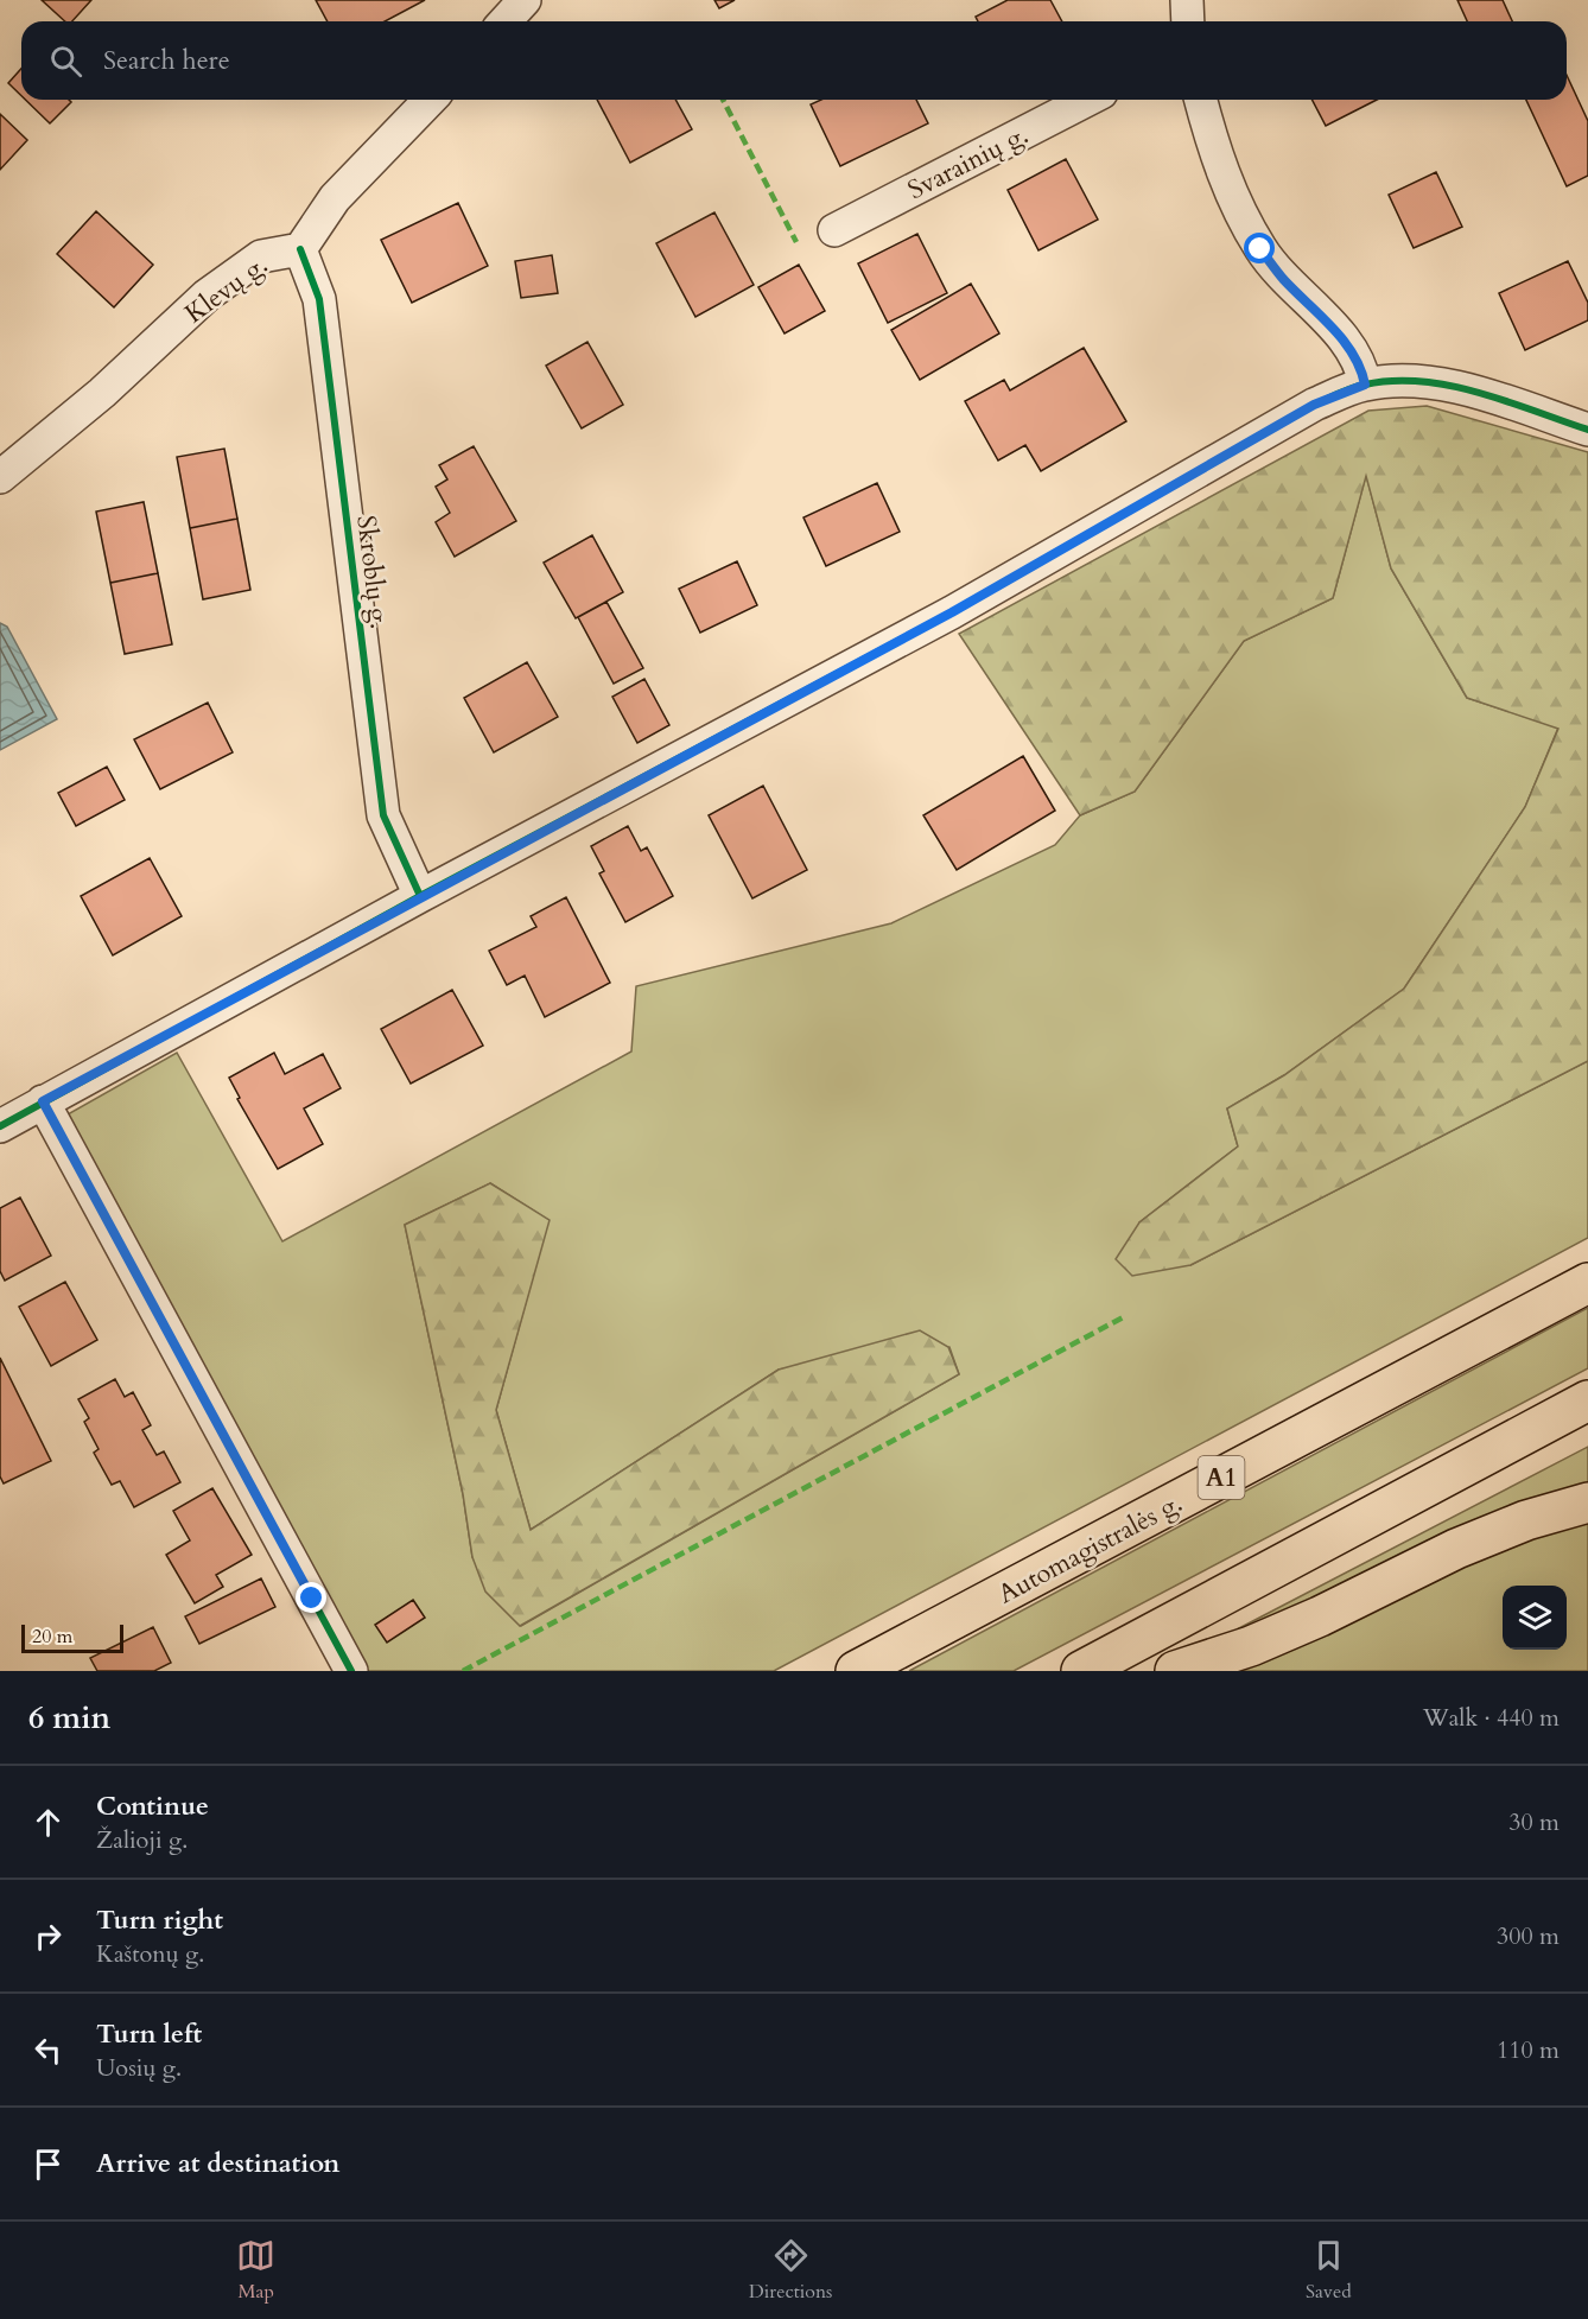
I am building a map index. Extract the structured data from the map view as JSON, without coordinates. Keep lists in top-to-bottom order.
{
  "streets": {
    "highway": ["A1", "Automagistralės g."],
    "street": ["Svarainių g.", "Klevų g.", "Skroblų g."]
  },
  "crossings": [
    ["Klevų g.", "Skroblų g."]
  ],
  "scale_bar": "20 m",
  "page": {
    "search": "Search here",
    "scale": "20 m",
    "heading": ["6 min", "Walk · 440 m"],
    "list": [
      ["Continue", "Žalioji g.", "30 m"],
      ["Turn right", "Kaštonų g.", "300 m"],
      ["Turn left", "Uosių g.", "110 m"],
      "Arrive at destination"
    ],
    "nav": ["Map", "Directions", "Saved"]
  }
}
